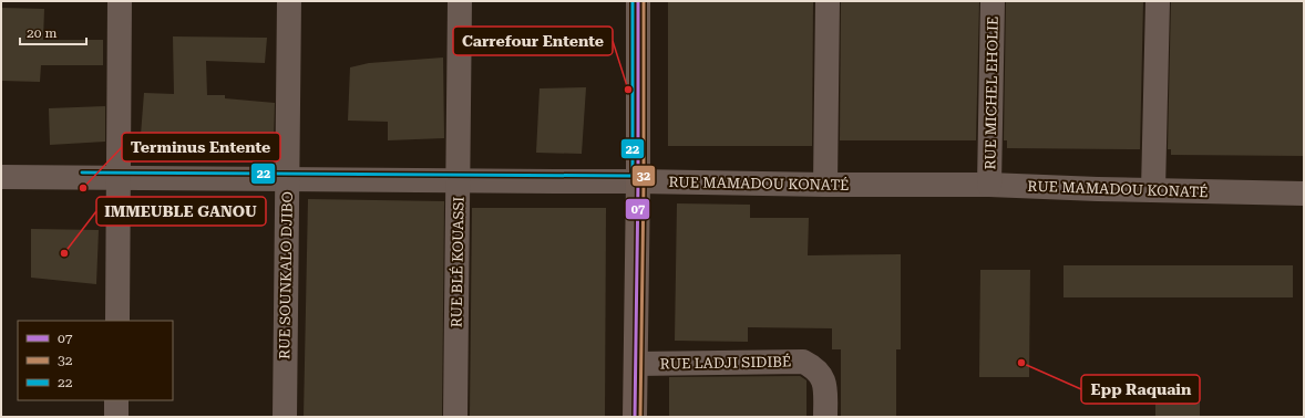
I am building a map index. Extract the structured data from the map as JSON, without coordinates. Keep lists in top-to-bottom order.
{
  "streets": {
    "street": [
      "RUE MICHEL EHOLIE",
      "RUE MAMADOU KONATÉ",
      "RUE BLÉ KOUASSI",
      "RUE SOUNKALO DJIBO",
      "RUE LADJI SIDIBÉ"
    ]
  },
  "crossings": [
    ["RUE MICHEL EHOLIE", "RUE MAMADOU KONATÉ"],
    ["RUE MAMADOU KONATÉ", "RUE BLÉ KOUASSI"],
    ["RUE MAMADOU KONATÉ", "RUE SOUNKALO DJIBO"]
  ],
  "places": [
    "Carrefour Entente",
    "Terminus Entente",
    "IMMEUBLE GANOU",
    "Epp Raquain"
  ],
  "lines": ["transit line 07", "transit line 32", "transit line 22"],
  "legend": ["07", "32", "22"],
  "scale_bar": "20 m"
}
